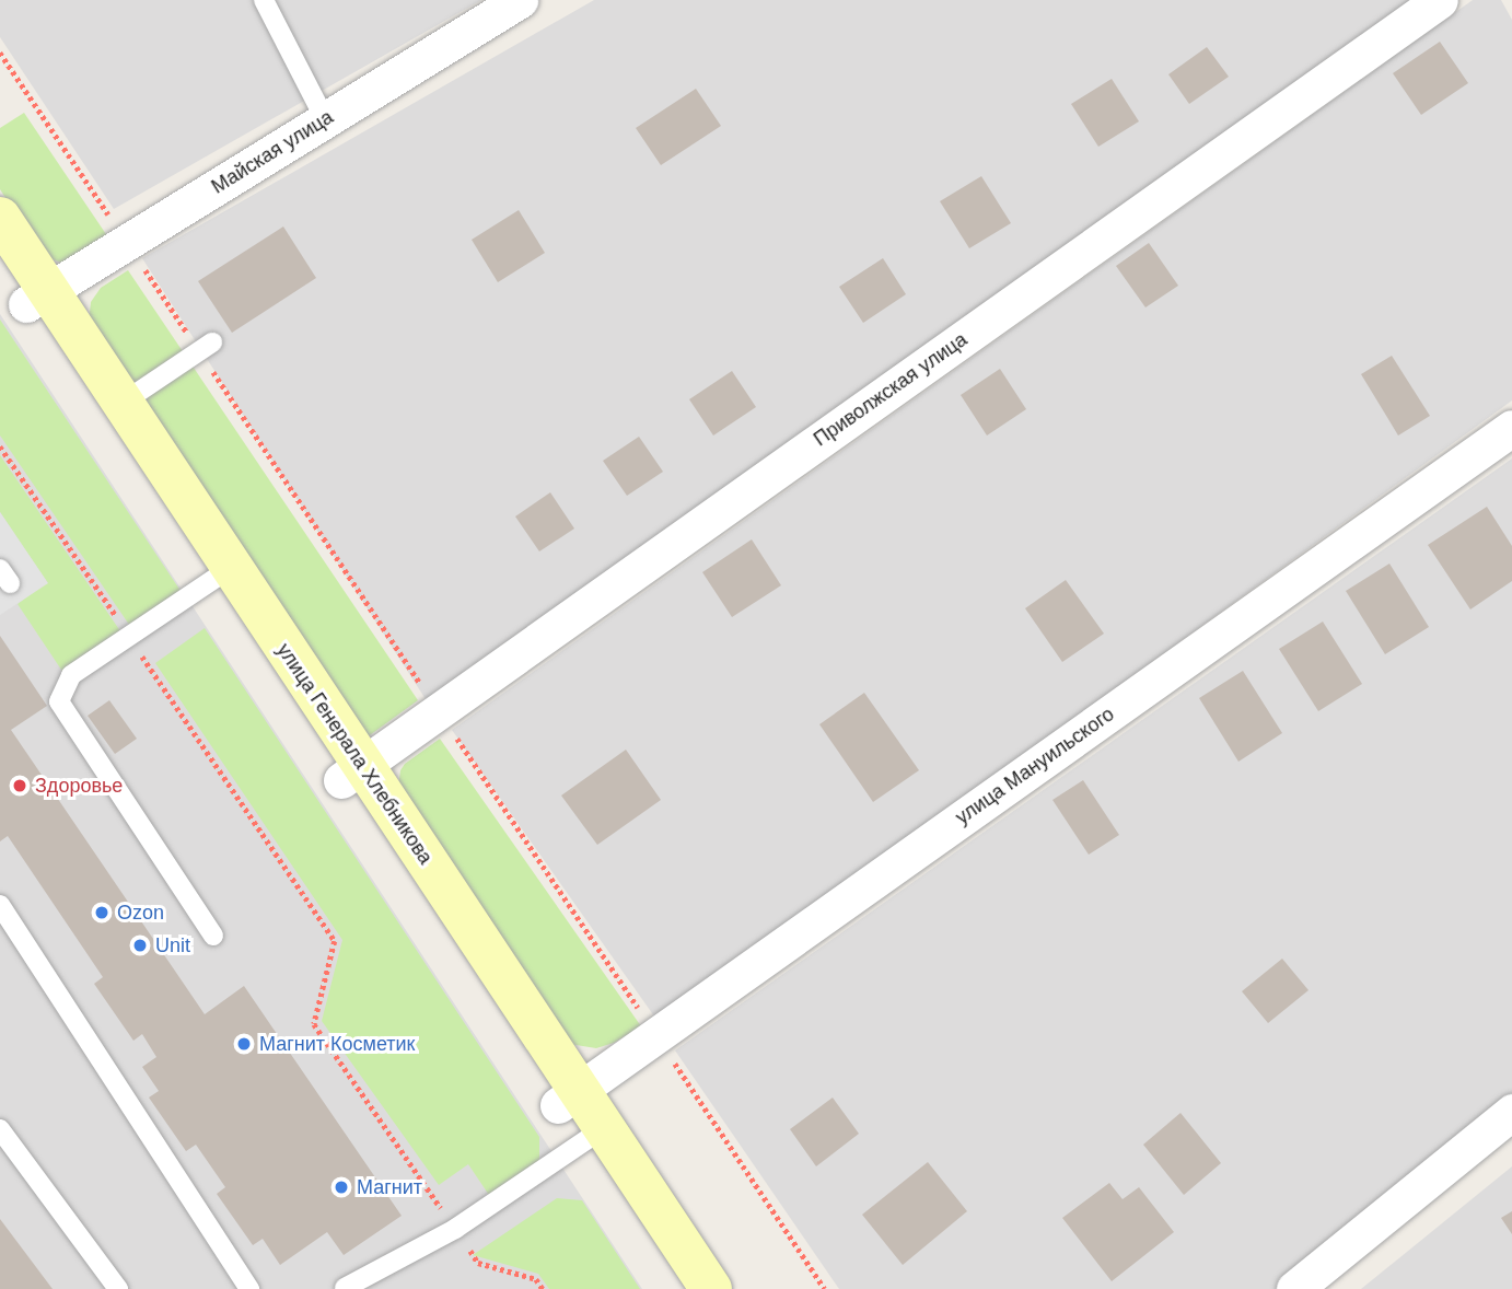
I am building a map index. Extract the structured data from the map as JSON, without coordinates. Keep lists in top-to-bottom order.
{
  "streets": {
    "street": [
      "Майская улица",
      "Приволжская улица",
      "улица Генерала Хлебникова",
      "улица Мануильского"
    ]
  },
  "crossings": [
    ["Майская улица", "улица Генерала Хлебникова"],
    ["Приволжская улица", "улица Генерала Хлебникова"],
    ["улица Генерала Хлебникова", "улица Мануильского"]
  ],
  "places": [
    "Здоровье",
    "Ozon",
    "Unit",
    "Магнит Косметик",
    "Магнит"
  ]
}
